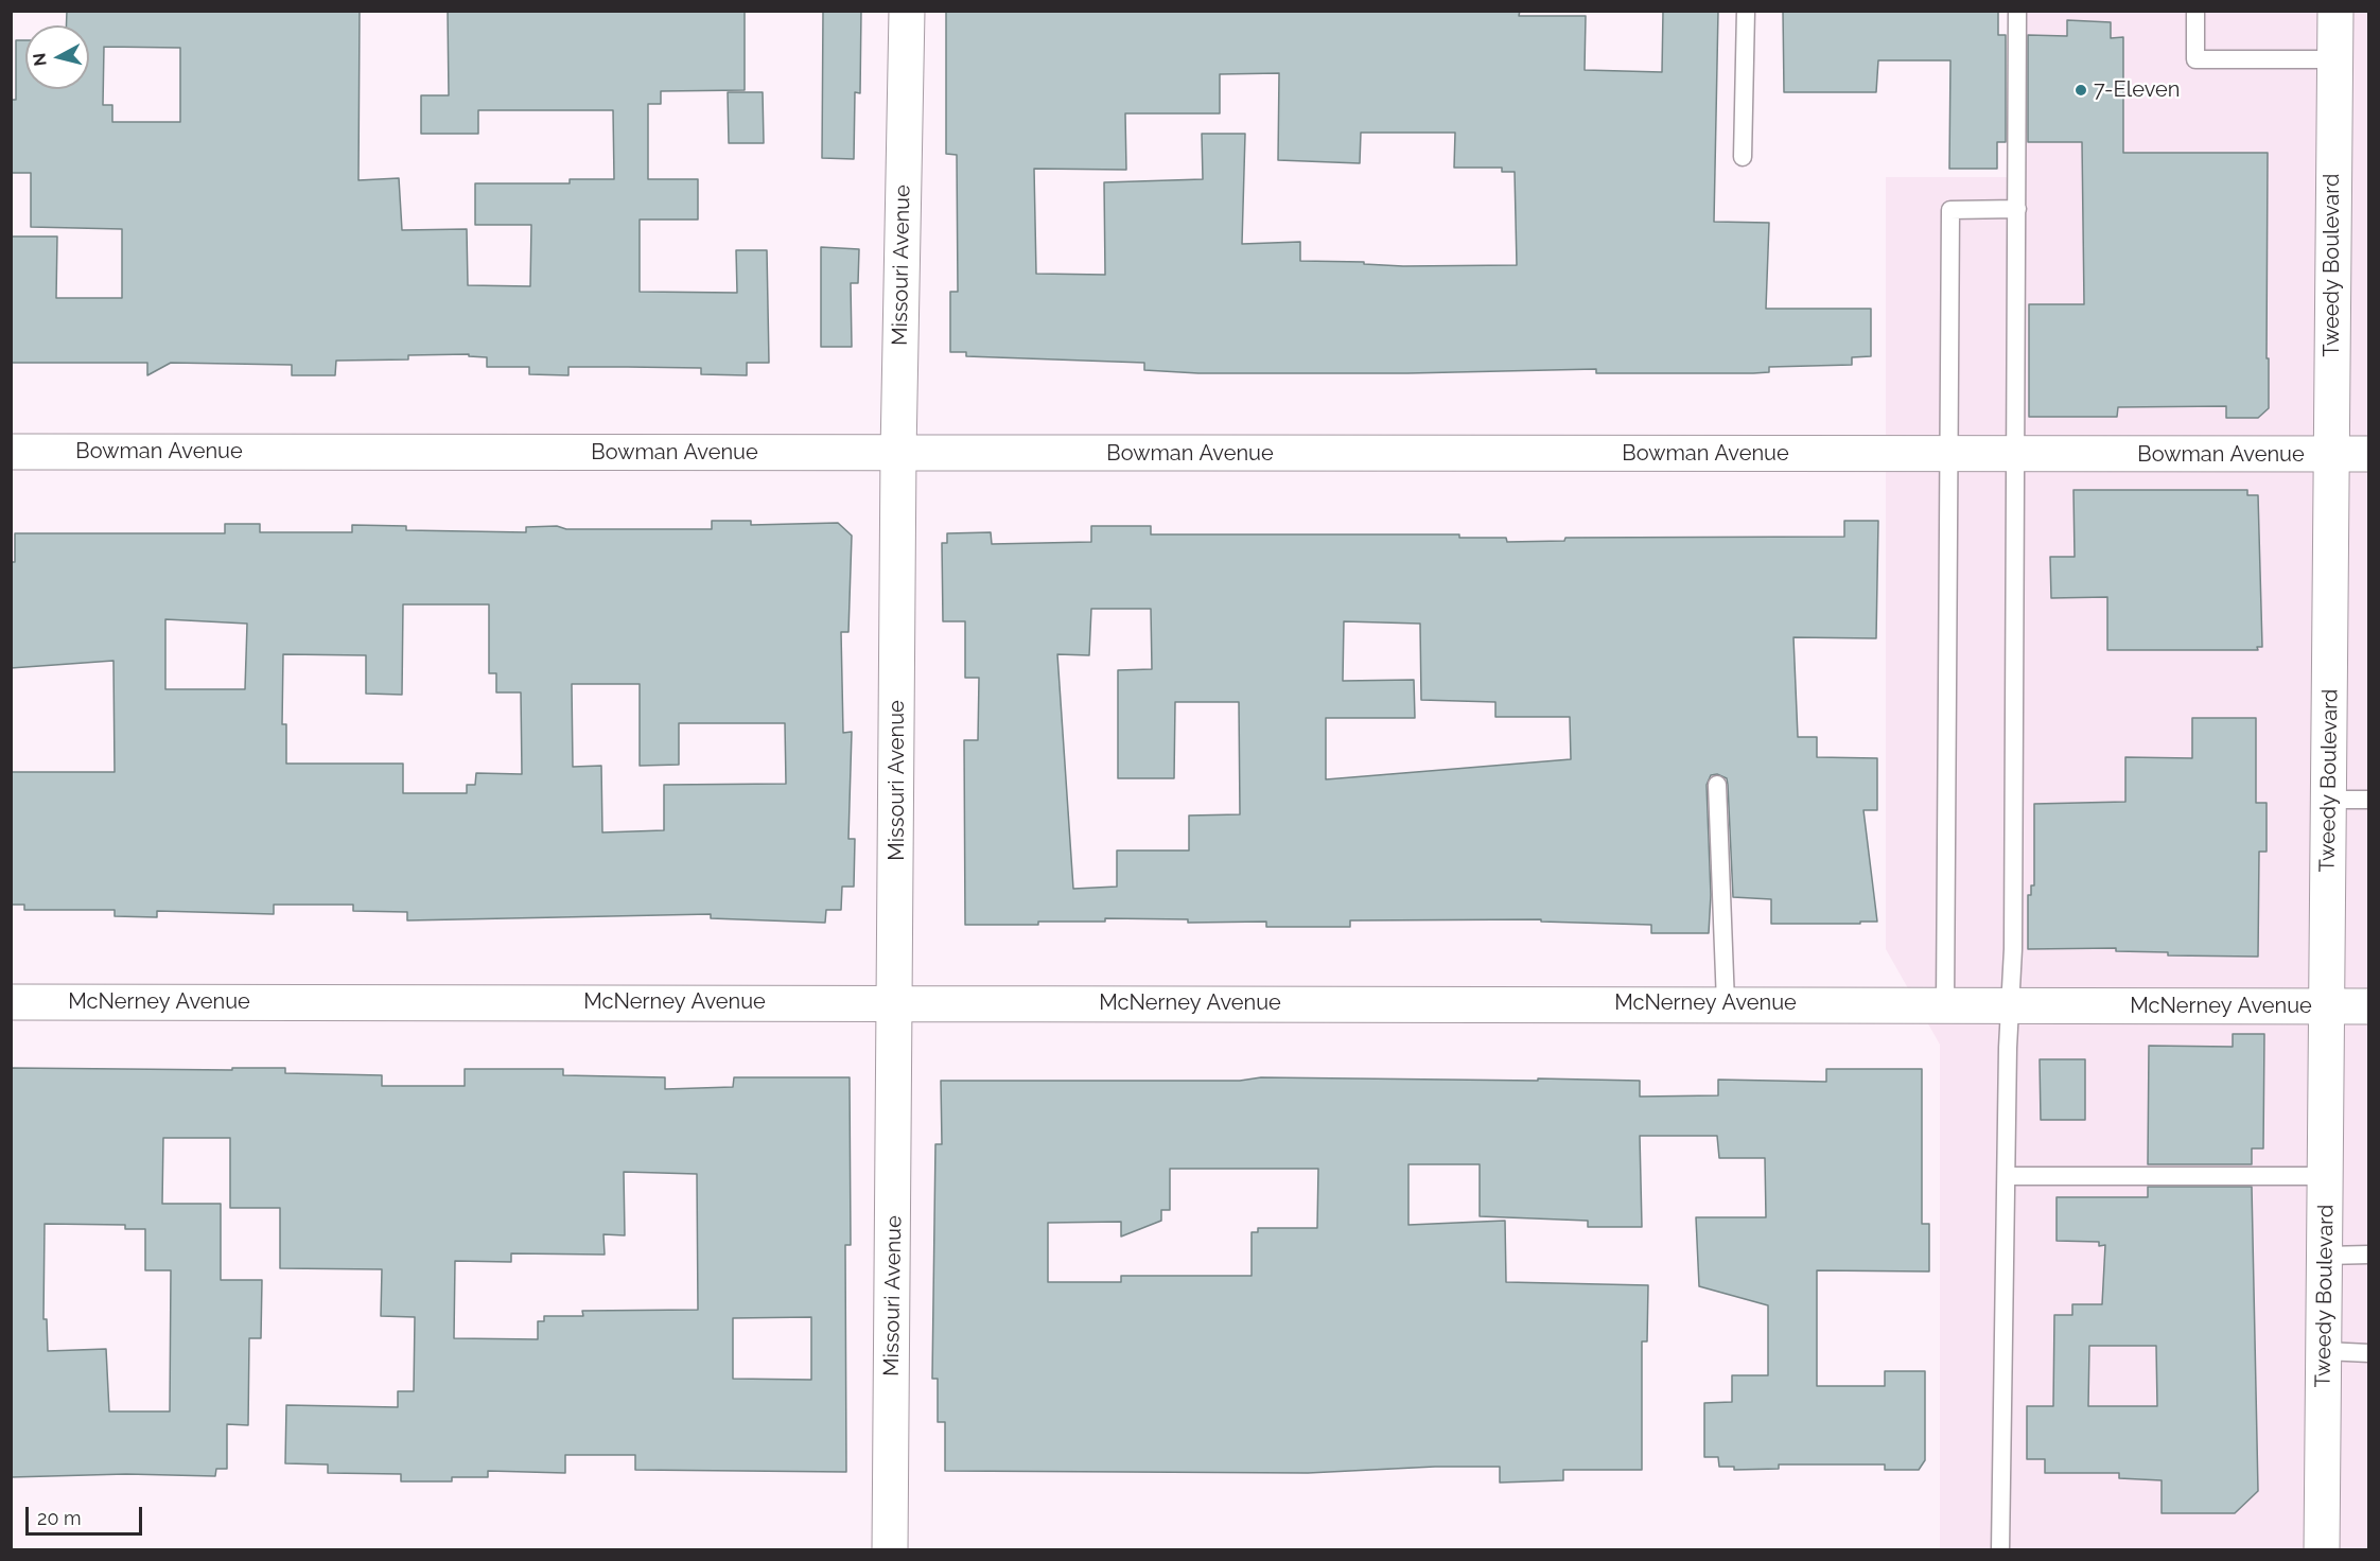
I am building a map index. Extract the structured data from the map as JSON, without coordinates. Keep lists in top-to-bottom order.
{
  "streets": {
    "street": [
      "Missouri Avenue",
      "Tweedy Boulevard",
      "Bowman Avenue",
      "McNerney Avenue"
    ]
  },
  "crossings": [
    ["Missouri Avenue", "Bowman Avenue"],
    ["Missouri Avenue", "McNerney Avenue"],
    ["Tweedy Boulevard", "Bowman Avenue"],
    ["Tweedy Boulevard", "McNerney Avenue"]
  ],
  "places": ["7-Eleven"],
  "scale_bar": "20 m",
  "north": "left"
}
